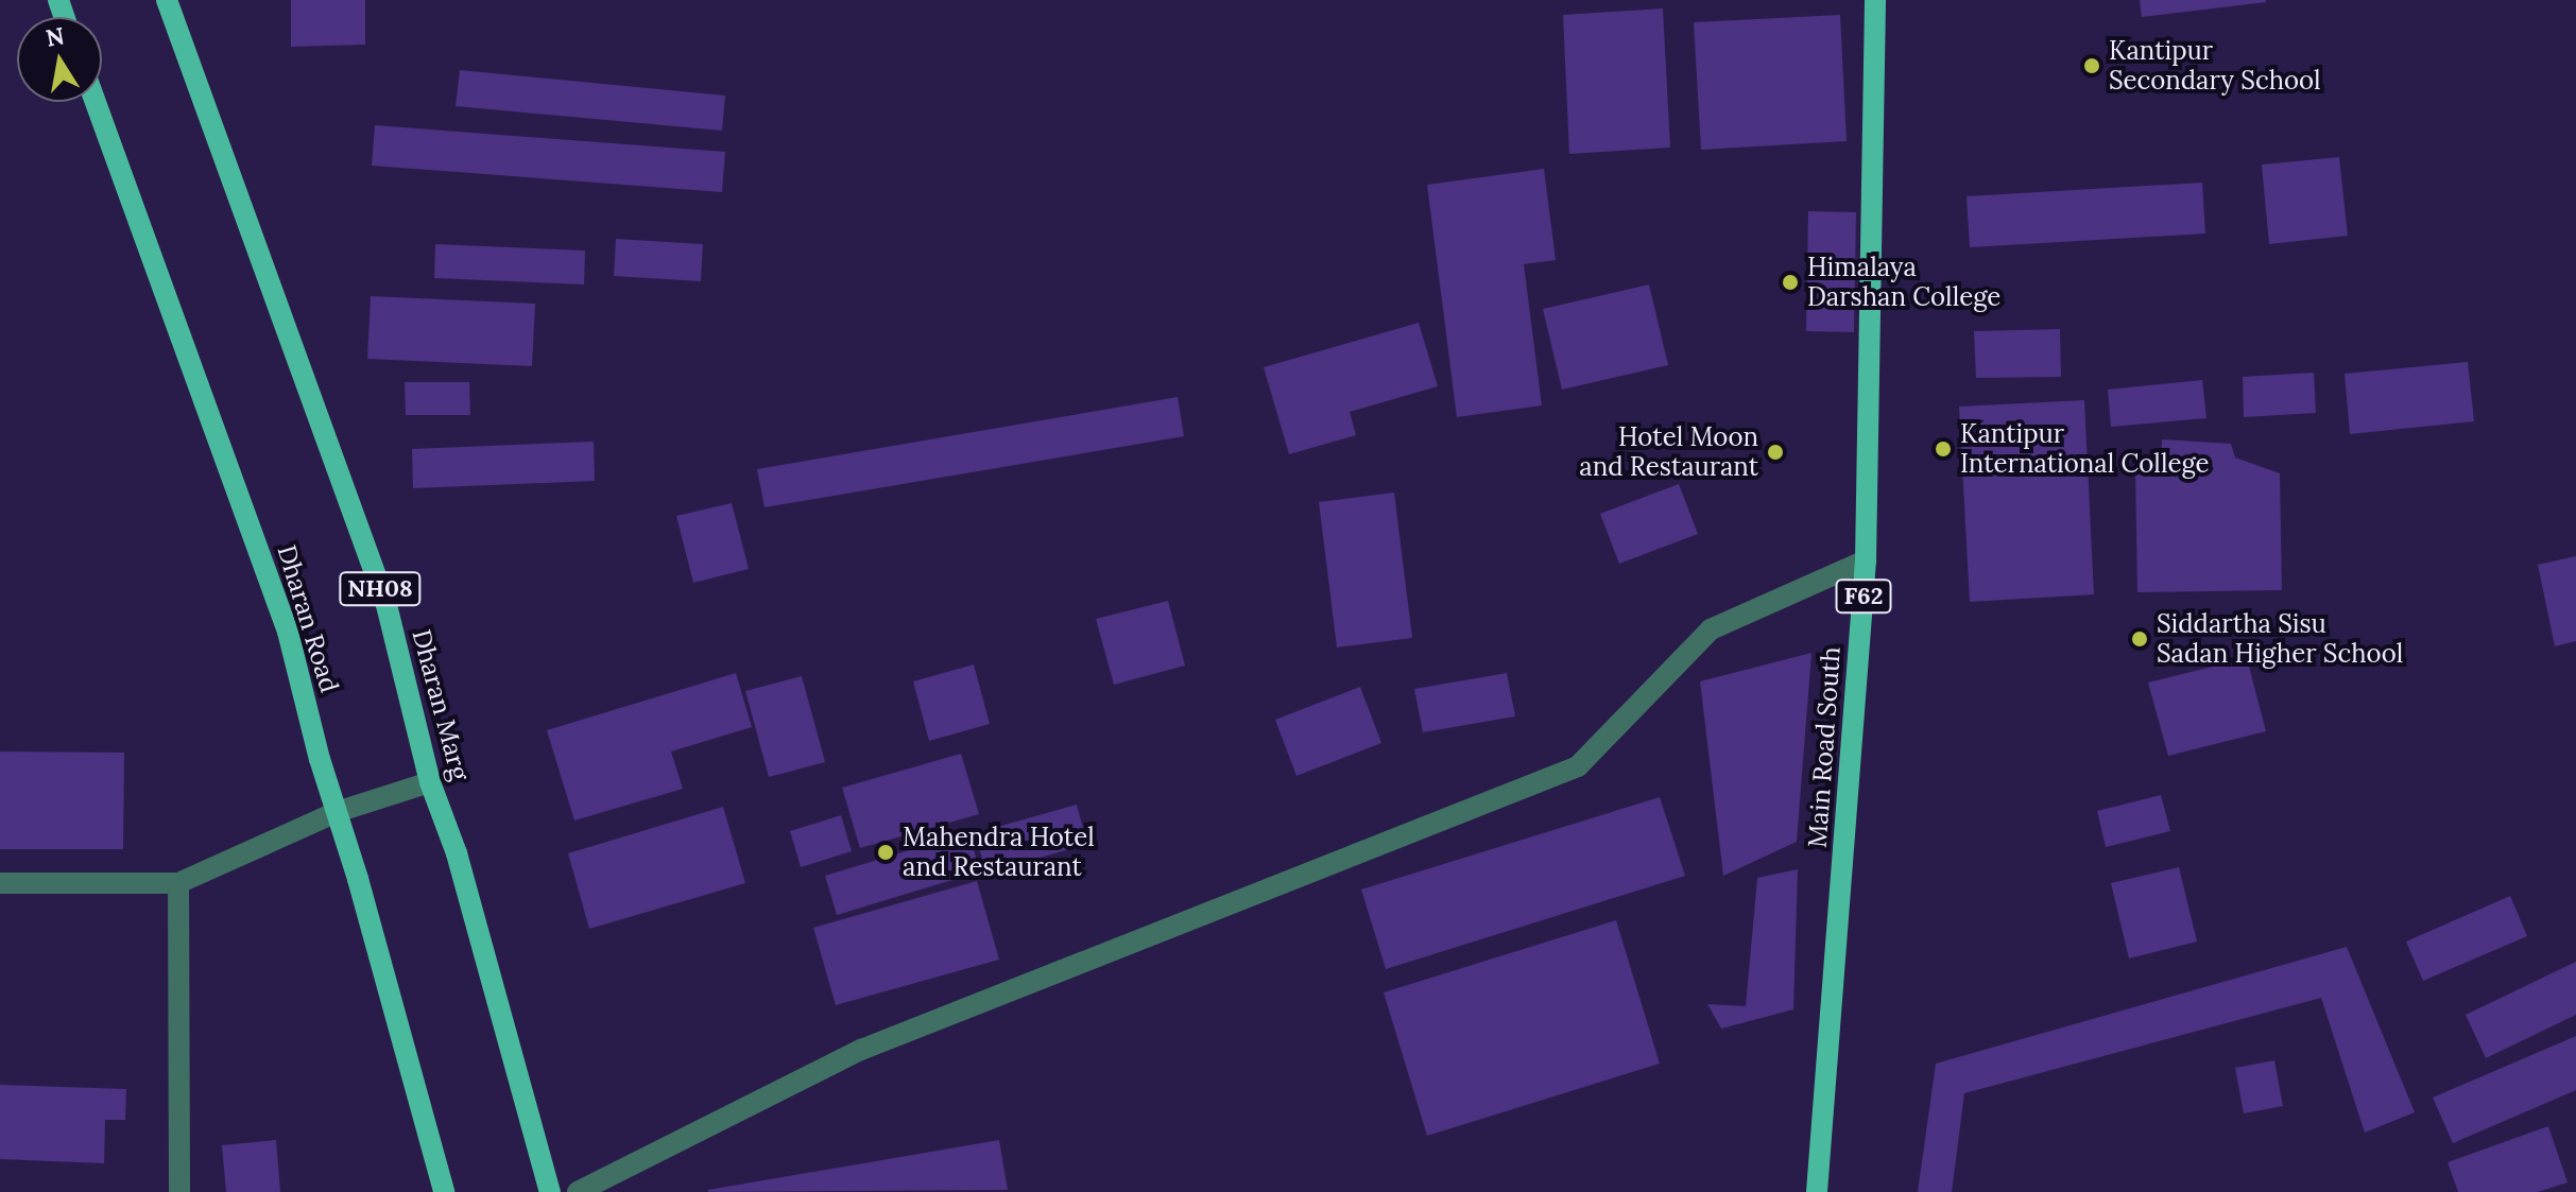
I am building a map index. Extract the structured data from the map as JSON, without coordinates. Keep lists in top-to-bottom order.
{
  "streets": {
    "main road": [
      "NH08",
      "F62",
      "Dharan Road",
      "Dharan Marg",
      "Main Road South"
    ]
  },
  "places": [
    "Kantipur Secondary School",
    "Himalaya Darshan College",
    "Kantipur International College",
    "Hotel Moon and Restaurant",
    "Siddartha Sisu Sadan Higher School",
    "Mahendra Hotel and Restaurant"
  ],
  "north": "top"
}
